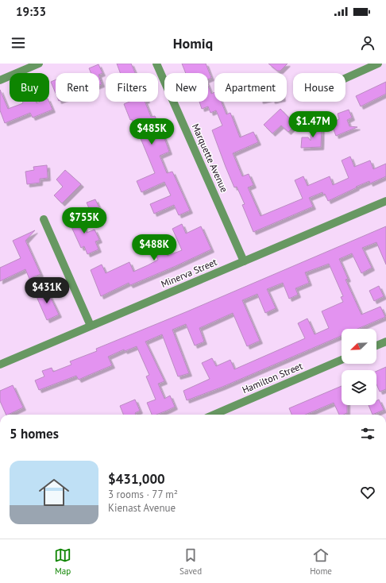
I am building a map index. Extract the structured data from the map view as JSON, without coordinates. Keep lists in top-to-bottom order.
{
  "streets": {
    "street": ["Marquette Avenue", "Minerva Street", "Hamilton Street"]
  },
  "crossings": [
    ["Marquette Avenue", "Minerva Street"]
  ],
  "north": "bottom left",
  "page": {
    "status": "19:33",
    "header": "Homiq",
    "chip": [
      "Buy",
      "Rent",
      "Filters",
      "New",
      "Apartment",
      "House"
    ],
    "price": [
      "$1.47M",
      "$485K",
      "$755K",
      "$488K",
      "$431K"
    ],
    "heading": "5 homes",
    "list": [
      {
        "name": "$431,000",
        "note": "3 rooms · 77 m² · Kienast Avenue"
      }
    ],
    "tabs": ["Map", "Saved", "Home"]
  }
}
